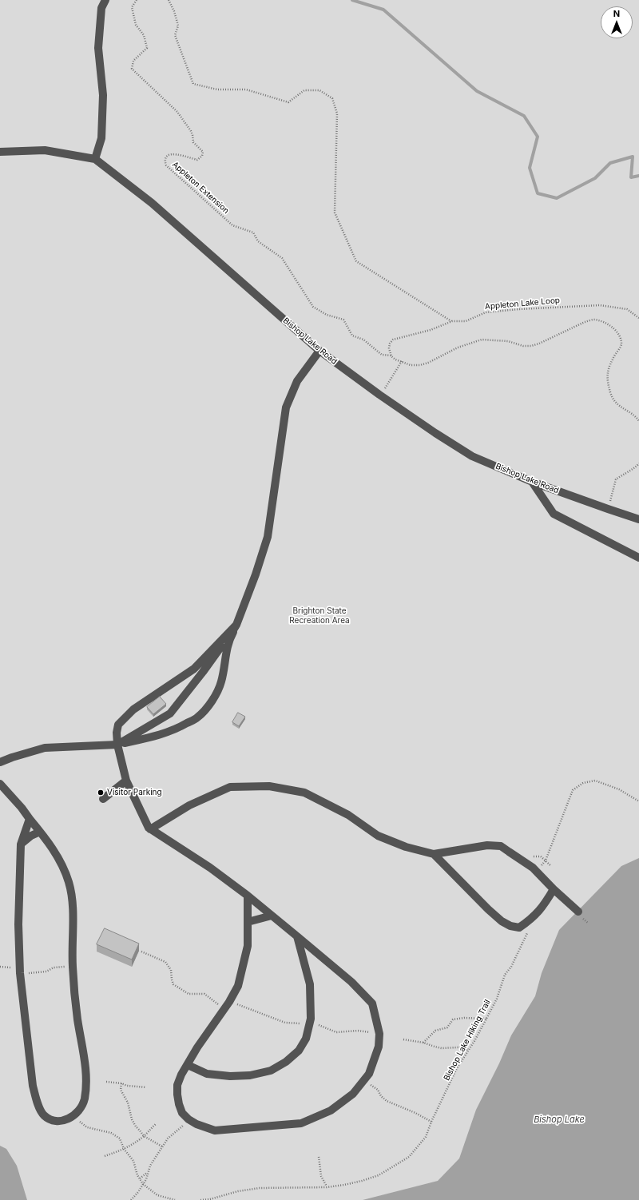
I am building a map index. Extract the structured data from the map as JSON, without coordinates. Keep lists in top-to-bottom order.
{
  "streets": {
    "street": ["Bishop Lake Road"],
    "path": ["Appleton Extension", "Appleton Lake Loop", "Bishop Lake Hiking Trail"]
  },
  "crossings": [
    ["Appleton Extension", "Appleton Lake Loop"]
  ],
  "water": ["Bishop Lake"],
  "parks": ["Brighton State Recreation Area"],
  "places": ["Visitor Parking"],
  "north": "top"
}
